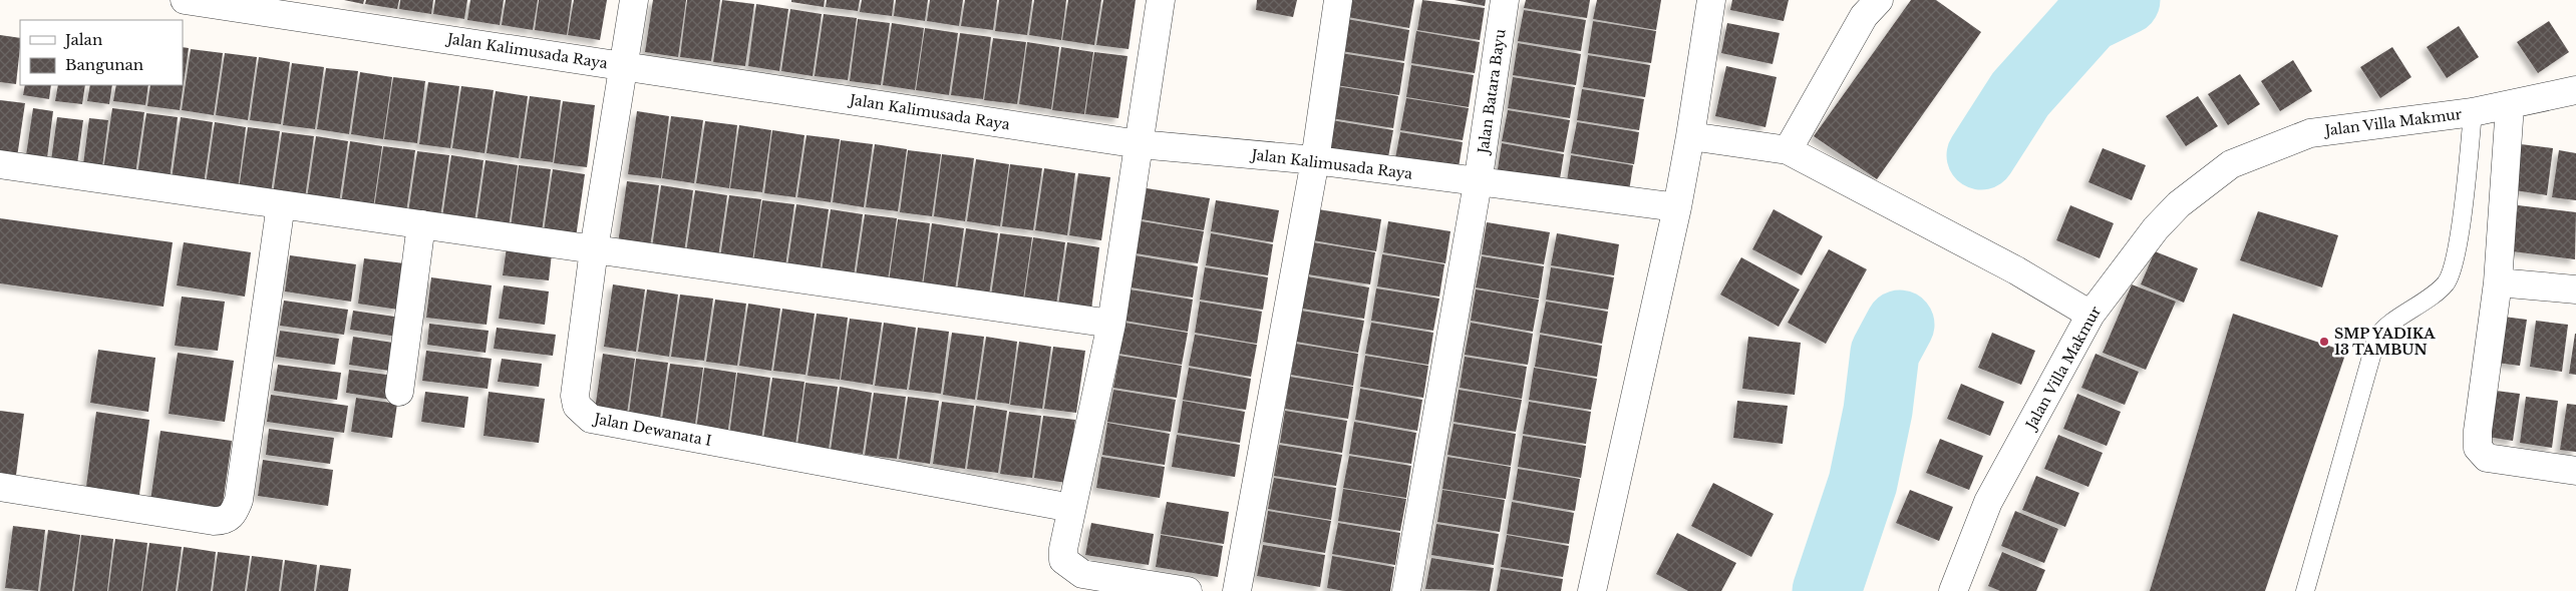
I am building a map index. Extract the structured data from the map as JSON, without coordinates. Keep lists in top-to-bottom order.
{
  "streets": {
    "street": [
      "Jalan Kalimusada Raya",
      "Jalan Batara Bayu",
      "Jalan Villa Makmur",
      "Jalan Dewanata I"
    ]
  },
  "crossings": [
    ["Jalan Kalimusada Raya", "Jalan Batara Bayu"],
    ["Jalan Kalimusada Raya", "Jalan Dewanata I"]
  ],
  "places": ["SMP YADIKA 13 TAMBUN"],
  "legend": ["Jalan", "Bangunan"]
}
